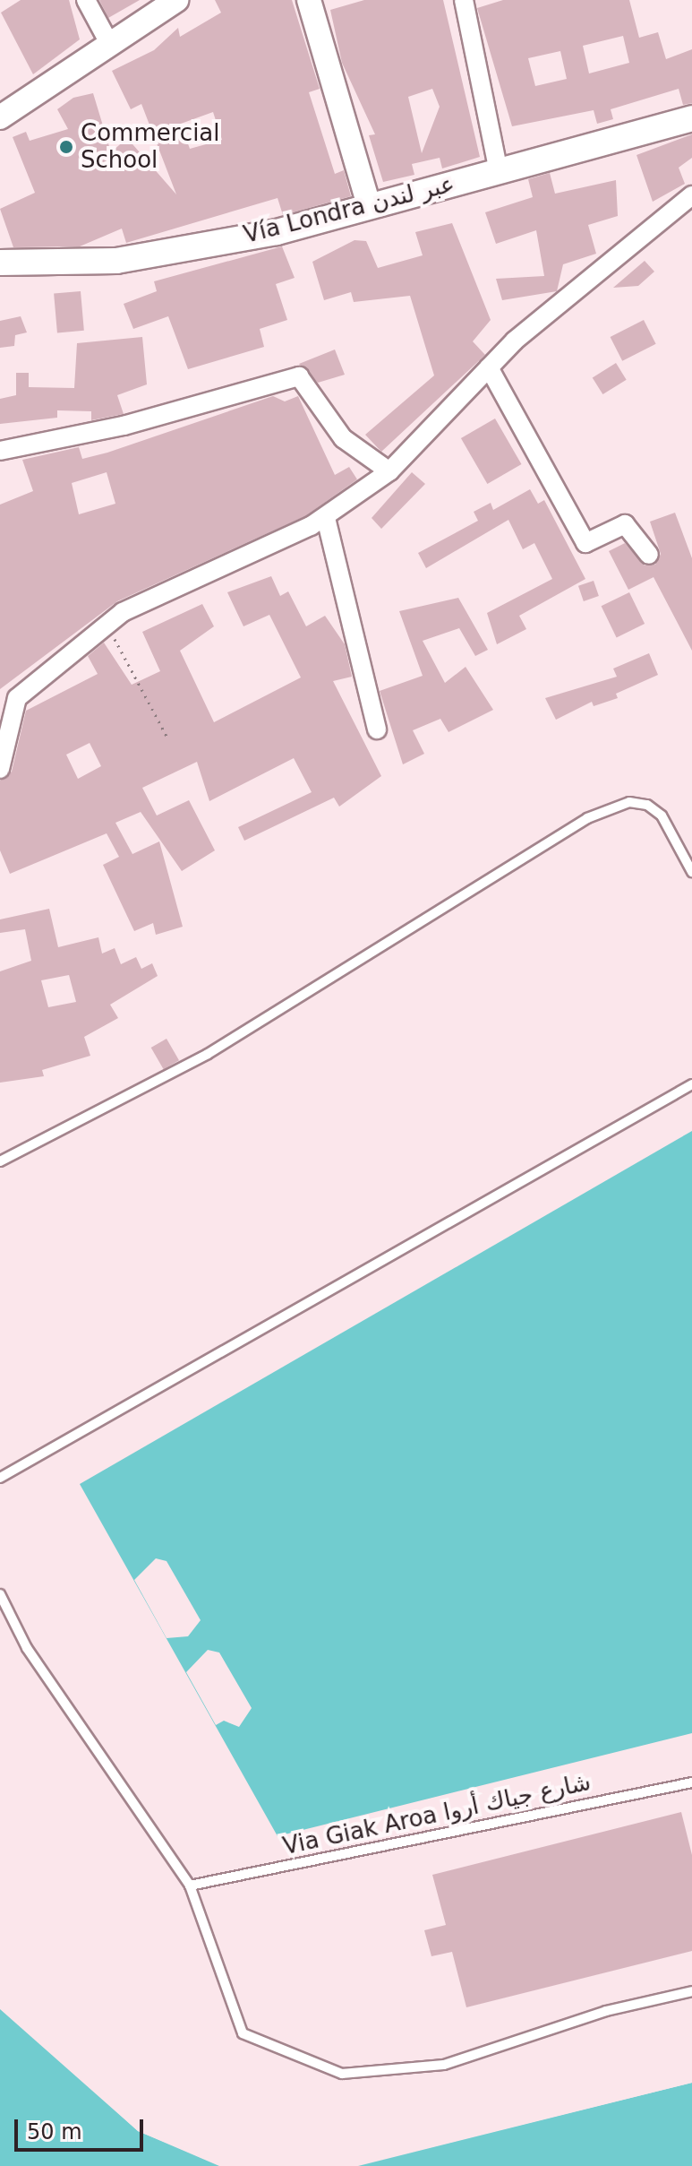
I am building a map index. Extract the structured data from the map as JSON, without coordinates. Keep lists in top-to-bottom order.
{
  "streets": {
    "main road": ["Vía Londra عبر لندن"],
    "lane": ["Via Giak Aroa شارع جياك أروا"]
  },
  "places": ["Commercial School"],
  "scale_bar": "50 m"
}
